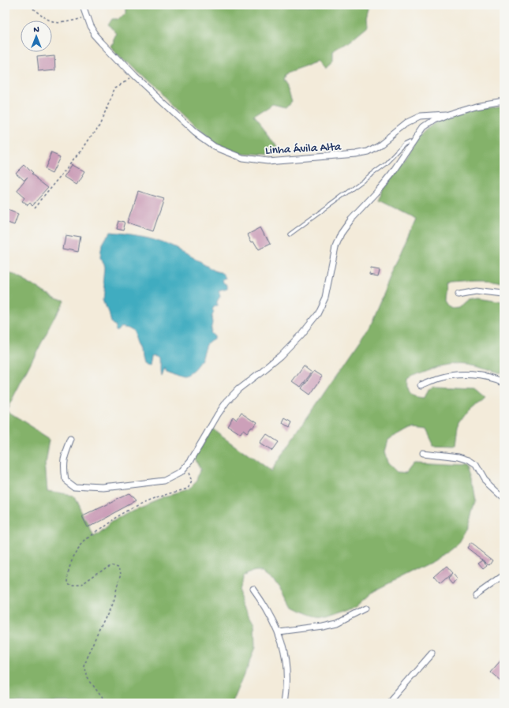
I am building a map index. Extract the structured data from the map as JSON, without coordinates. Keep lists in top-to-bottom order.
{
  "streets": {
    "street": ["Linha Ávila Alta"]
  },
  "north": "top"
}
